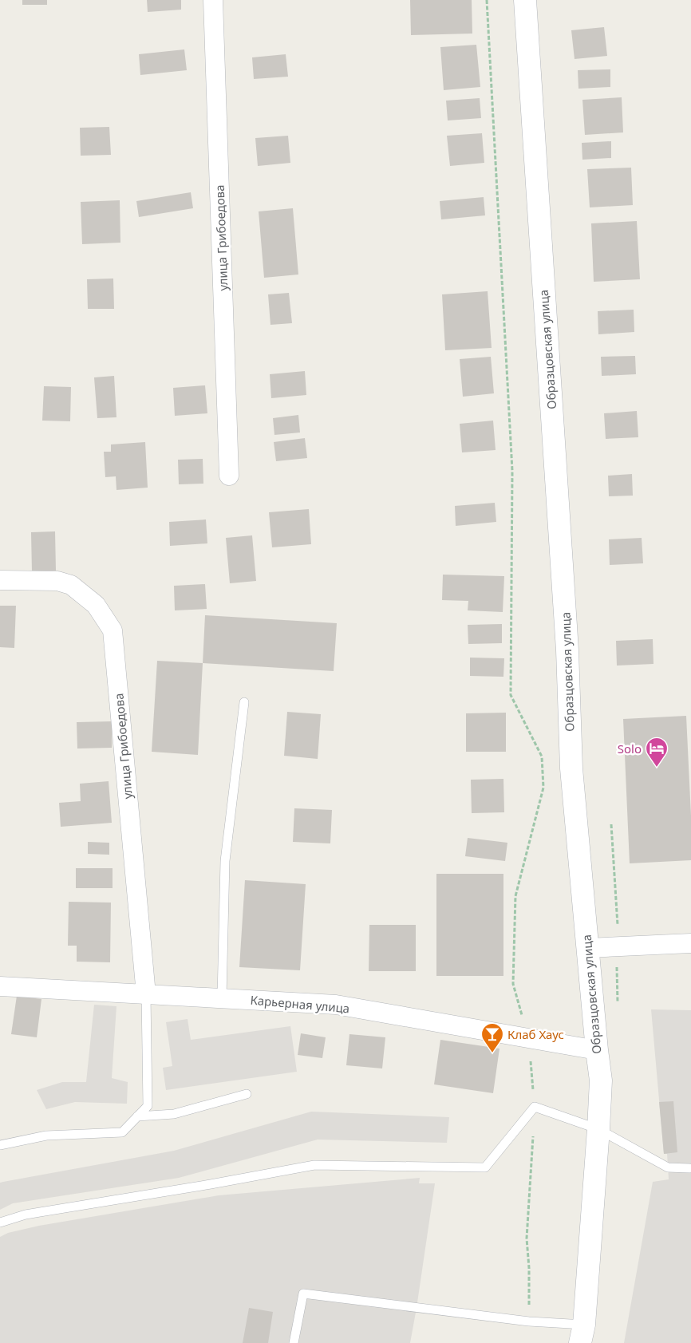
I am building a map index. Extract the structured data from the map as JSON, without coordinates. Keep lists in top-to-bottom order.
{
  "streets": {
    "main road": ["Образцовская улица"],
    "street": ["улица Грибоедова", "Карьерная улица"]
  },
  "crossings": [
    ["улица Грибоедова", "Карьерная улица"],
    ["Образцовская улица", "Карьерная улица"]
  ],
  "places": {
    "hotel": ["Solo"],
    "bar": ["Клаб Хаус"]
  }
}
